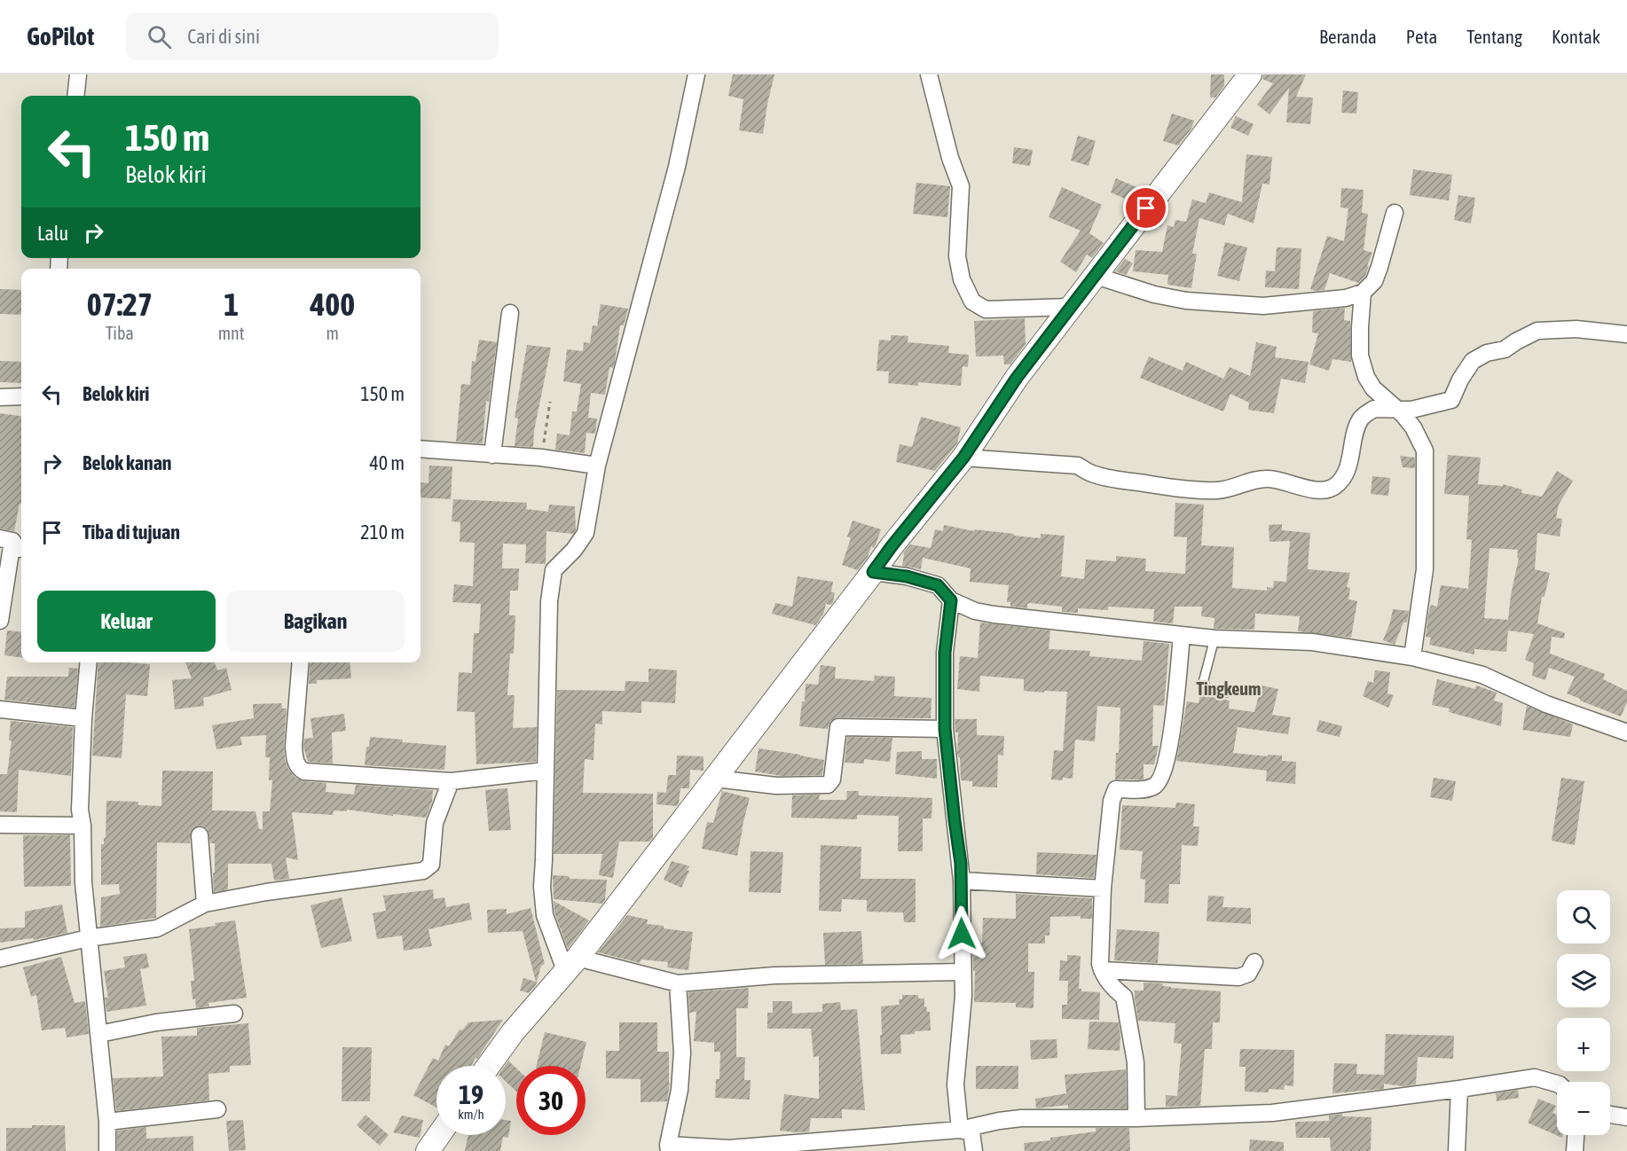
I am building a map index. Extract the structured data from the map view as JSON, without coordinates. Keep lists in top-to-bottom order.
{
  "districts": ["Tingkeum"],
  "page": {
    "header": "GoPilot",
    "search": "Cari di sini",
    "nav": [
      "Beranda",
      "Peta",
      "Tentang",
      "Kontak"
    ],
    "turn": ["150 m", "Belok kiri"],
    "then": "Lalu",
    "eta": [
      "07:27",
      "Tiba",
      "1",
      "mnt",
      "400",
      "m"
    ],
    "list": [
      {
        "name": "Belok kiri",
        "value": "150 m"
      },
      {
        "name": "Belok kanan",
        "value": "40 m"
      },
      {
        "name": "Tiba di tujuan",
        "value": "210 m"
      }
    ],
    "buttons": ["Keluar", "Bagikan"],
    "map_buttons": ["+", "−"],
    "speed": "19 km/h",
    "limit": "30"
  }
}
